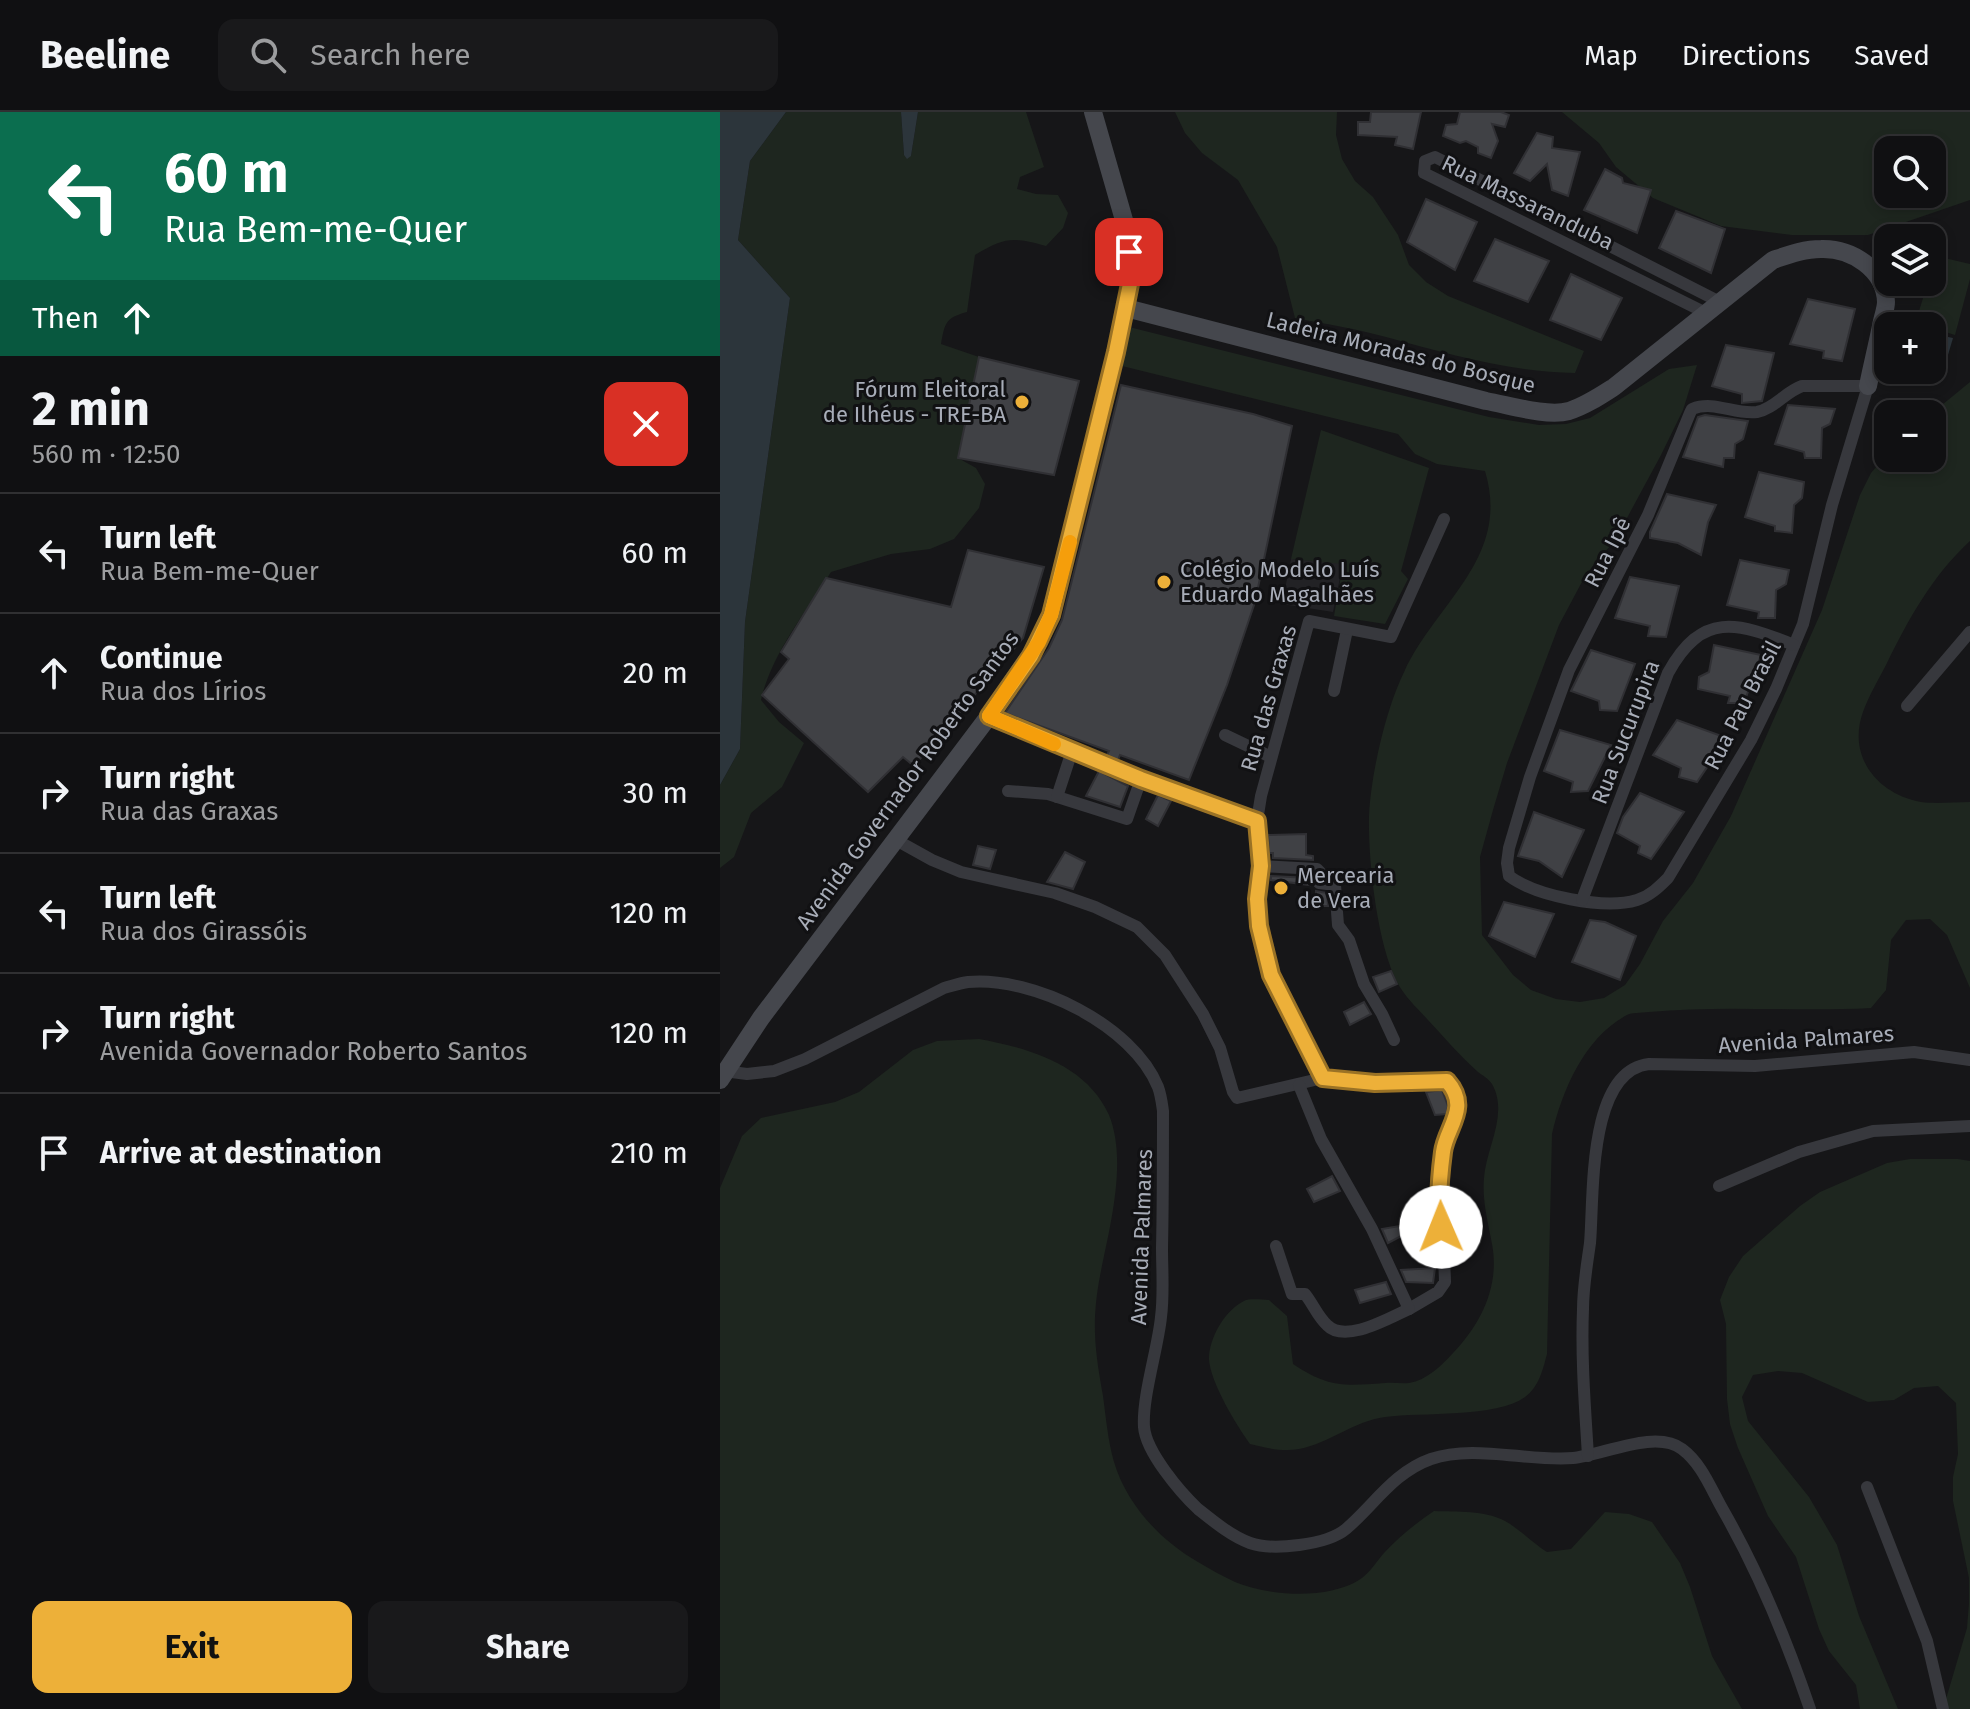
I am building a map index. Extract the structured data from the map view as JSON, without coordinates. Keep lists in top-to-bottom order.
{
  "streets": {
    "main road": ["Ladeira Moradas do Bosque", "Avenida Governador Roberto Santos"],
    "street": [
      "Rua Massaranduba",
      "Rua Ipê",
      "Rua das Graxas",
      "Rua Pau Brasil",
      "Rua Sucurupira",
      "Avenida Palmares"
    ]
  },
  "crossings": [
    ["Rua Massaranduba", "Ladeira Moradas do Bosque"],
    ["Ladeira Moradas do Bosque", "Rua Ipê"],
    ["Ladeira Moradas do Bosque", "Rua Pau Brasil"],
    ["Ladeira Moradas do Bosque", "Avenida Governador Roberto Santos"],
    ["Rua Ipê", "Rua Pau Brasil"],
    ["Rua Pau Brasil", "Rua Sucurupira"],
    ["Avenida Governador Roberto Santos", "Avenida Palmares"]
  ],
  "places": ["Fórum Eleitoral de Ilhéus - TRE-BA", "Colégio Modelo Luís Eduardo Magalhães", "Mercearia de Vera"],
  "page": {
    "header": "Beeline",
    "search": "Search here",
    "nav": ["Map", "Directions", "Saved"],
    "turn": ["60 m", "Rua Bem-me-Quer"],
    "map_buttons": ["+", "−"],
    "then": "Then",
    "heading": ["2 min", "560 m · 12:50"],
    "list": [
      {
        "name": "Turn left",
        "note": "Rua Bem-me-Quer",
        "value": "60 m"
      },
      {
        "name": "Continue",
        "note": "Rua dos Lírios",
        "value": "20 m"
      },
      {
        "name": "Turn right",
        "note": "Rua das Graxas",
        "value": "30 m"
      },
      {
        "name": "Turn left",
        "note": "Rua dos Girassóis",
        "value": "120 m"
      },
      {
        "name": "Turn right",
        "note": "Avenida Governador Roberto Santos",
        "value": "120 m"
      },
      {
        "name": "Arrive at destination",
        "value": "210 m"
      }
    ],
    "buttons": ["Exit", "Share"]
  }
}
